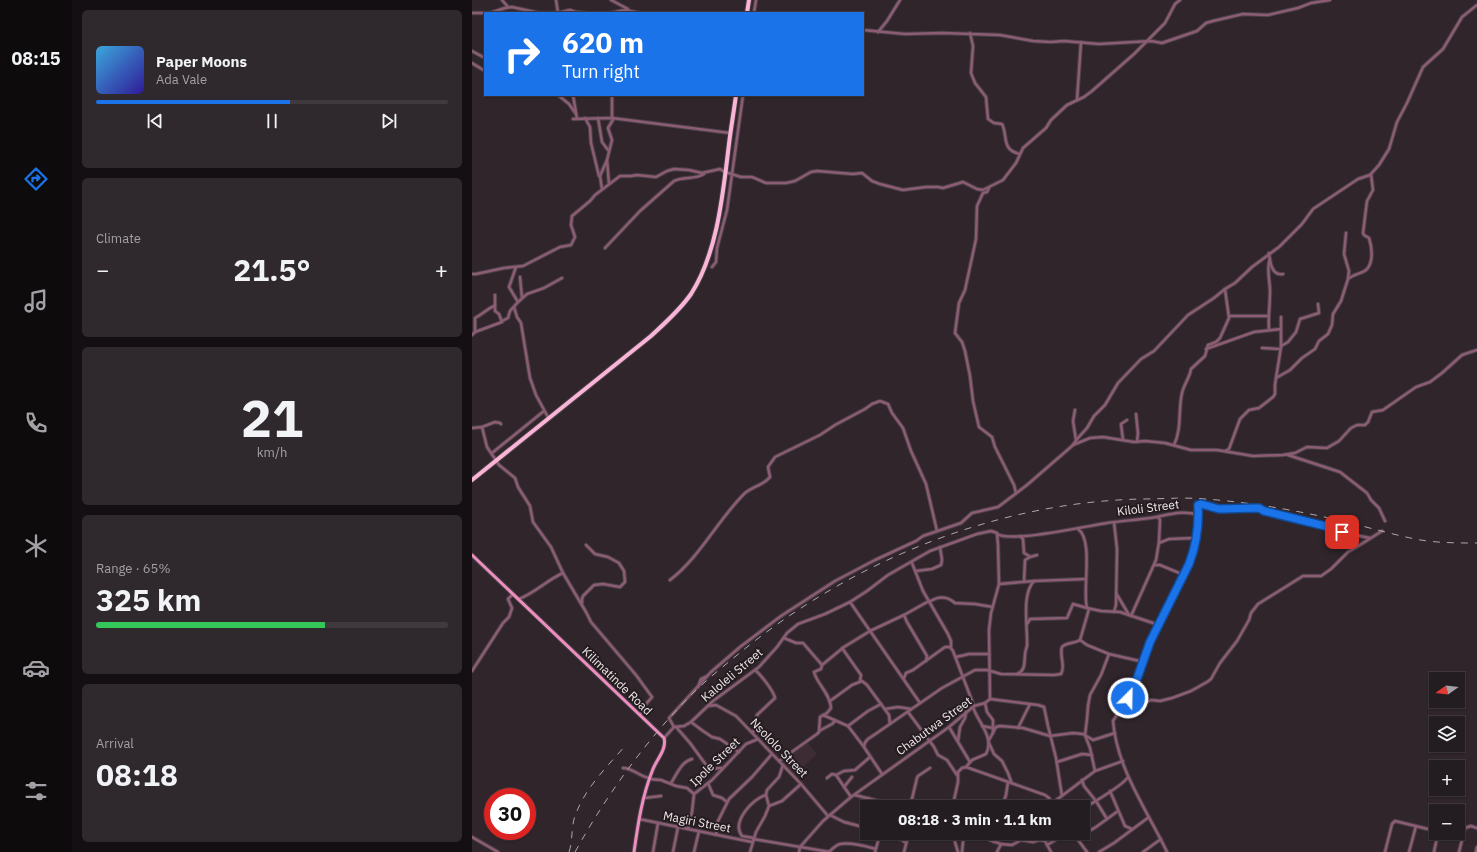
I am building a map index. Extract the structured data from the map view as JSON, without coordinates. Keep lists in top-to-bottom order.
{
  "streets": {
    "main road": ["Kilimatinde Road"],
    "street": [
      "Kiloli Street",
      "Kaloleli Street",
      "Chabutwa Street",
      "Nsololo Street",
      "Ipole Street",
      "Magiri Street"
    ]
  },
  "crossings": [
    ["Kiloli Street", "Chabutwa Street"],
    ["Kaloleli Street", "Kilimatinde Road"],
    ["Kaloleli Street", "Nsololo Street"],
    ["Chabutwa Street", "Nsololo Street"],
    ["Chabutwa Street", "Magiri Street"],
    ["Nsololo Street", "Ipole Street"],
    ["Ipole Street", "Magiri Street"]
  ],
  "north": "left",
  "page": {
    "tabs": "08:15",
    "turn": ["620 m", "Turn right"],
    "song": ["Paper Moons", "Ada Vale"],
    "tile": [
      "Climate",
      ["21", "km/h"],
      ["Range · 65%", "325 km"],
      ["Arrival", "08:18"]
    ],
    "heat": ["−", "21.5°", "+"],
    "map_buttons": ["+", "−"],
    "limit": "30",
    "trip": "08:18 · 3 min · 1.1 km"
  }
}
